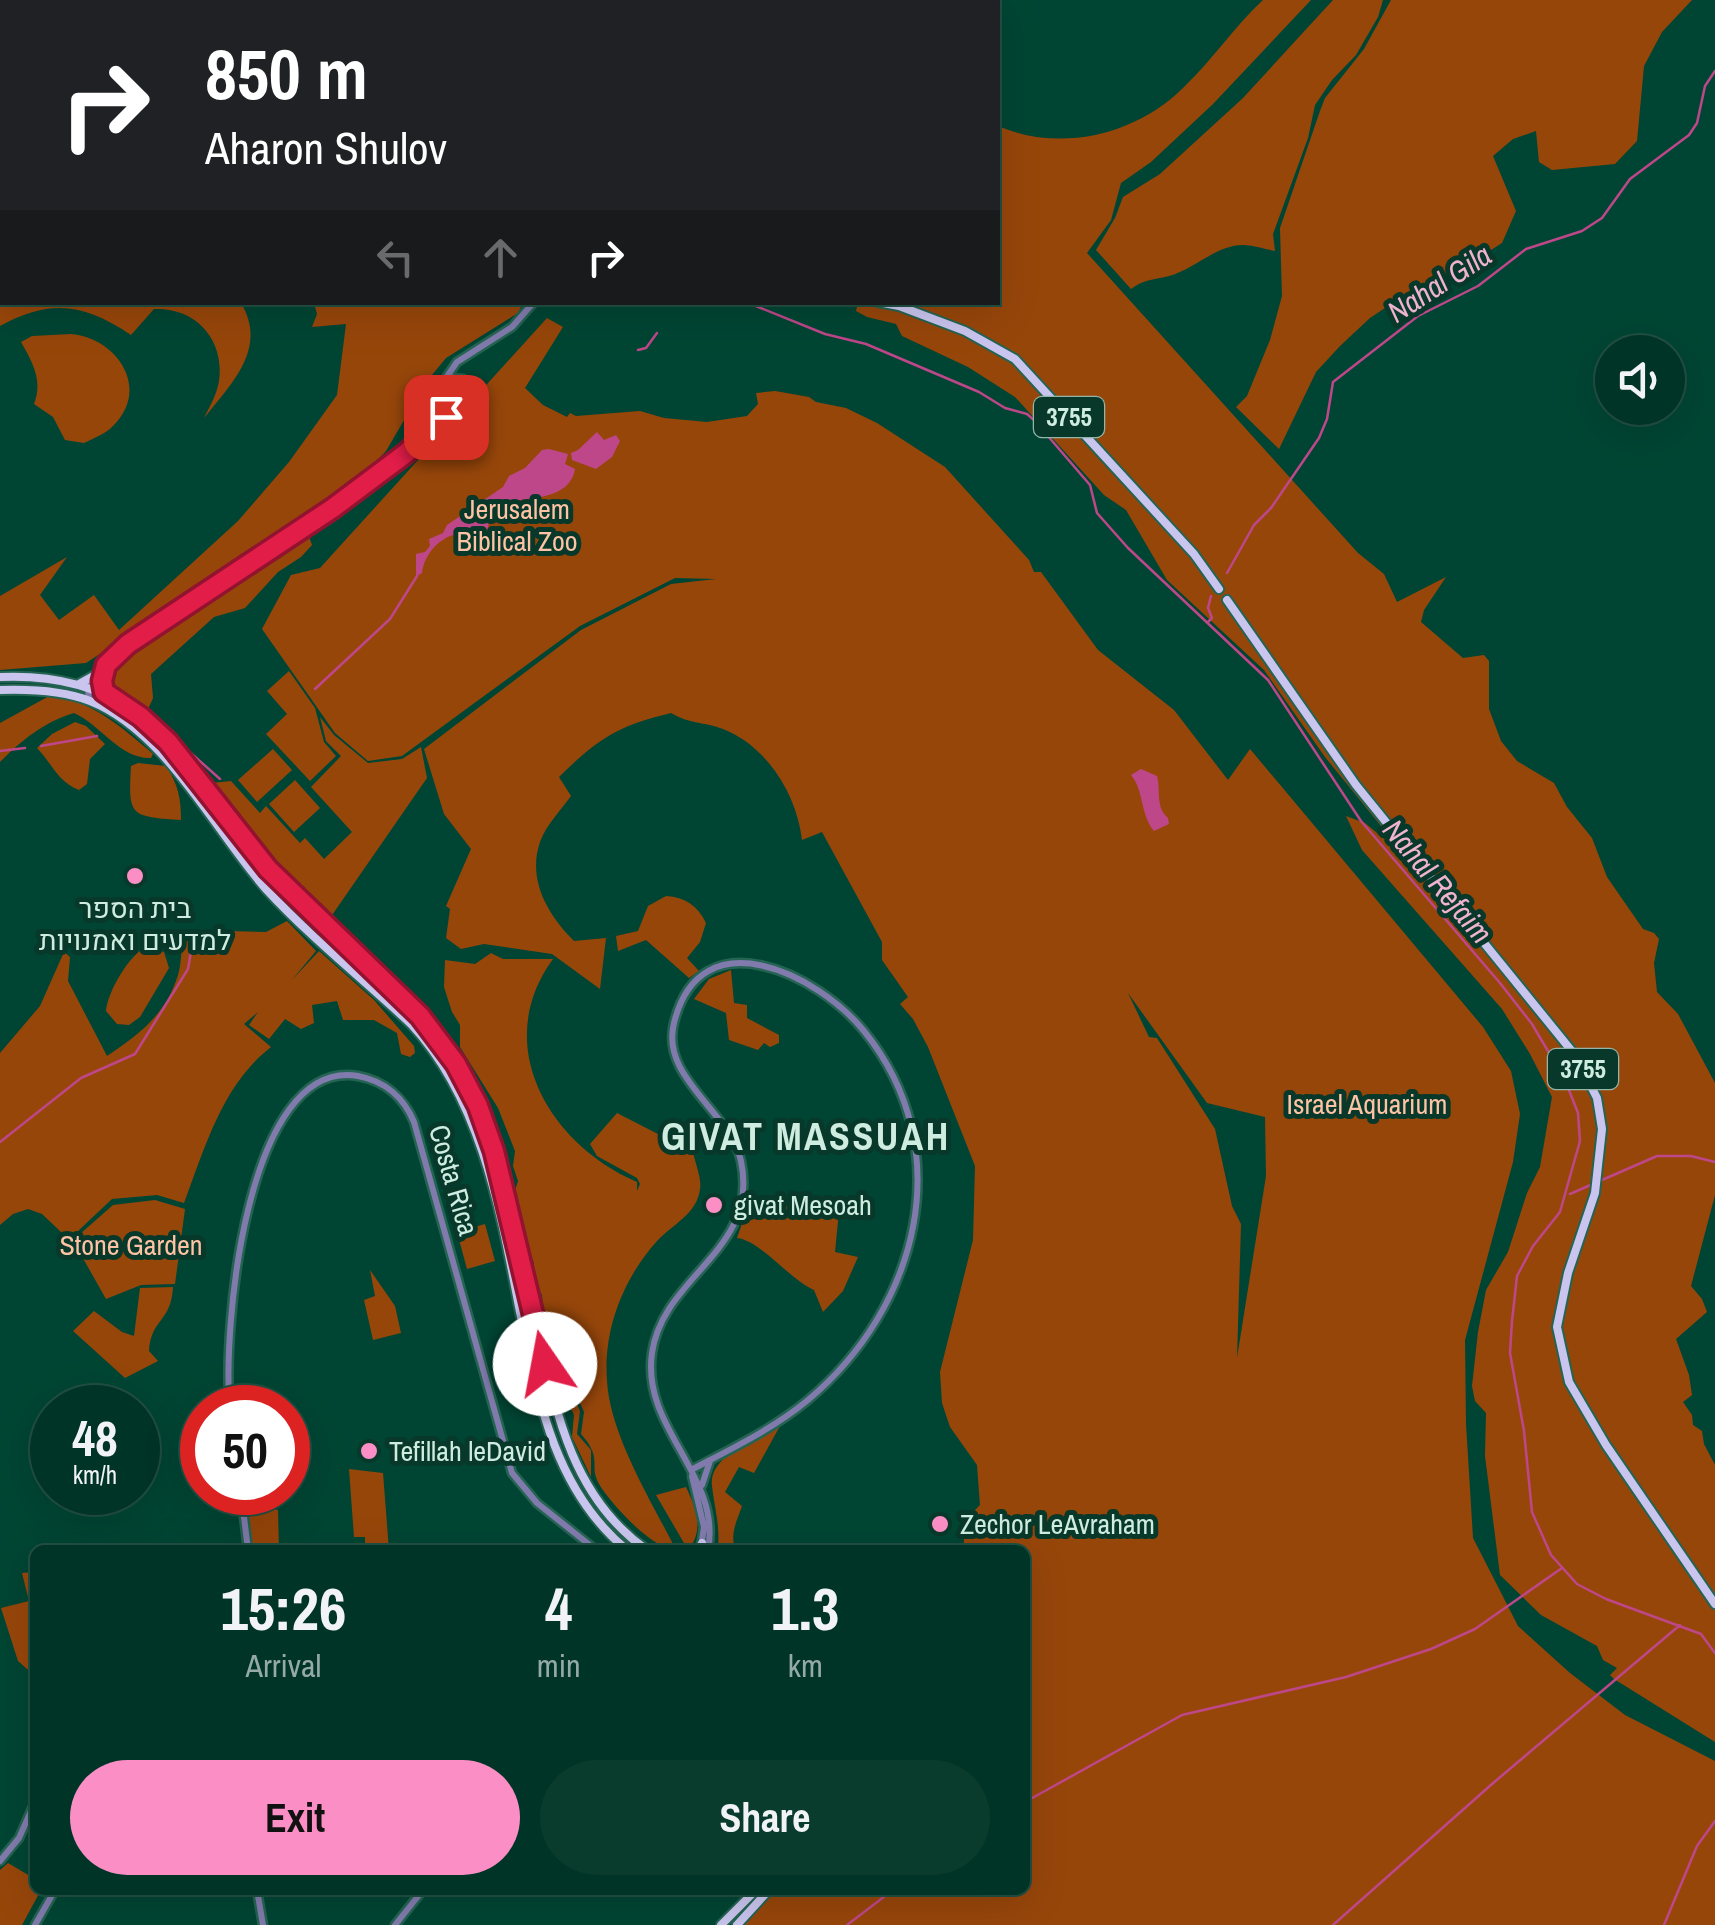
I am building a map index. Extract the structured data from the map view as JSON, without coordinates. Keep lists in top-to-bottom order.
{
  "streets": {
    "main road": ["3755"],
    "street": ["Costa Rica"]
  },
  "districts": ["GIVAT MASSUAH"],
  "water": ["Nahal Gila", "Nahal Refaim"],
  "parks": ["Jerusalem Biblical Zoo", "Israel Aquarium", "Stone Garden"],
  "places": [
    "בית הספר למדעים ואמנויות",
    "givat Mesoah",
    "Tefillah leDavid",
    "Zechor LeAvraham"
  ],
  "page": {
    "turn": ["850 m", "Aharon Shulov"],
    "speed": "48 km/h",
    "limit": "50",
    "eta": [
      "15:26",
      "Arrival",
      "4",
      "min",
      "1.3",
      "km"
    ],
    "buttons": ["Exit", "Share"]
  }
}
